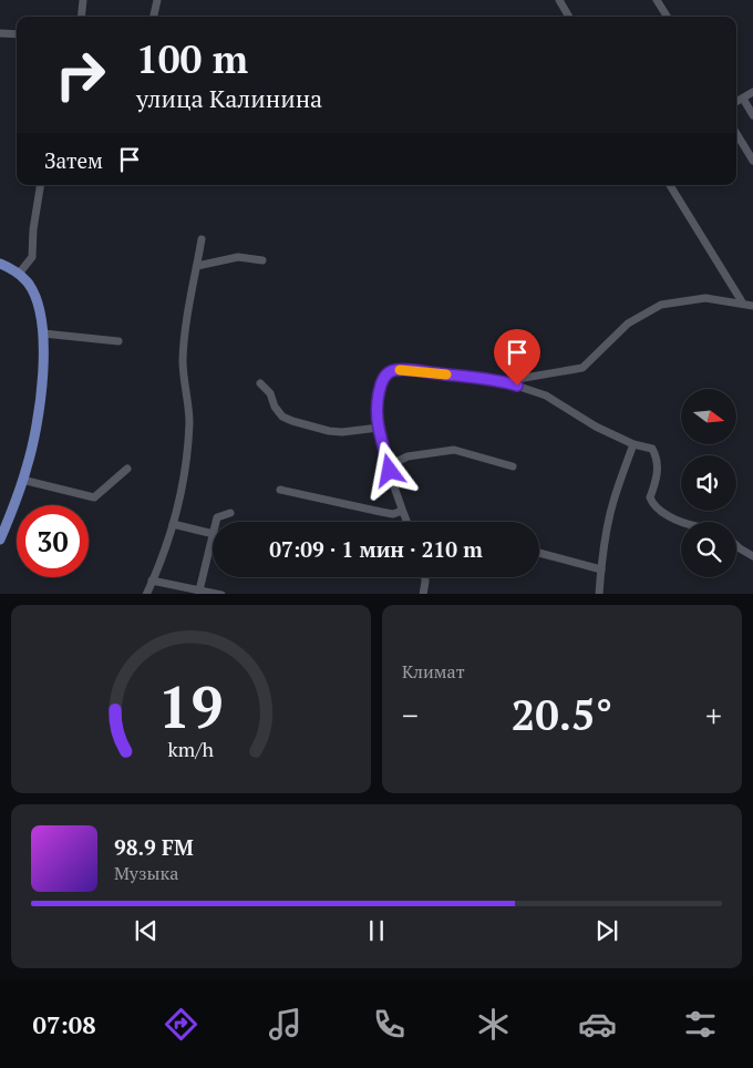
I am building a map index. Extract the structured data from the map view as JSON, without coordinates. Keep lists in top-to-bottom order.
{
  "north": "right",
  "page": {
    "turn": ["100 m", "улица Калинина"],
    "then": "Затем",
    "limit": "30",
    "trip": "07:09 · 1 мин · 210 m",
    "tile": "Климат",
    "heat": ["−", "20.5°", "+"],
    "song": ["98.9 FM", "Музыка"],
    "tabs": "07:08",
    "gauge": ["19", "km/h"]
  }
}
